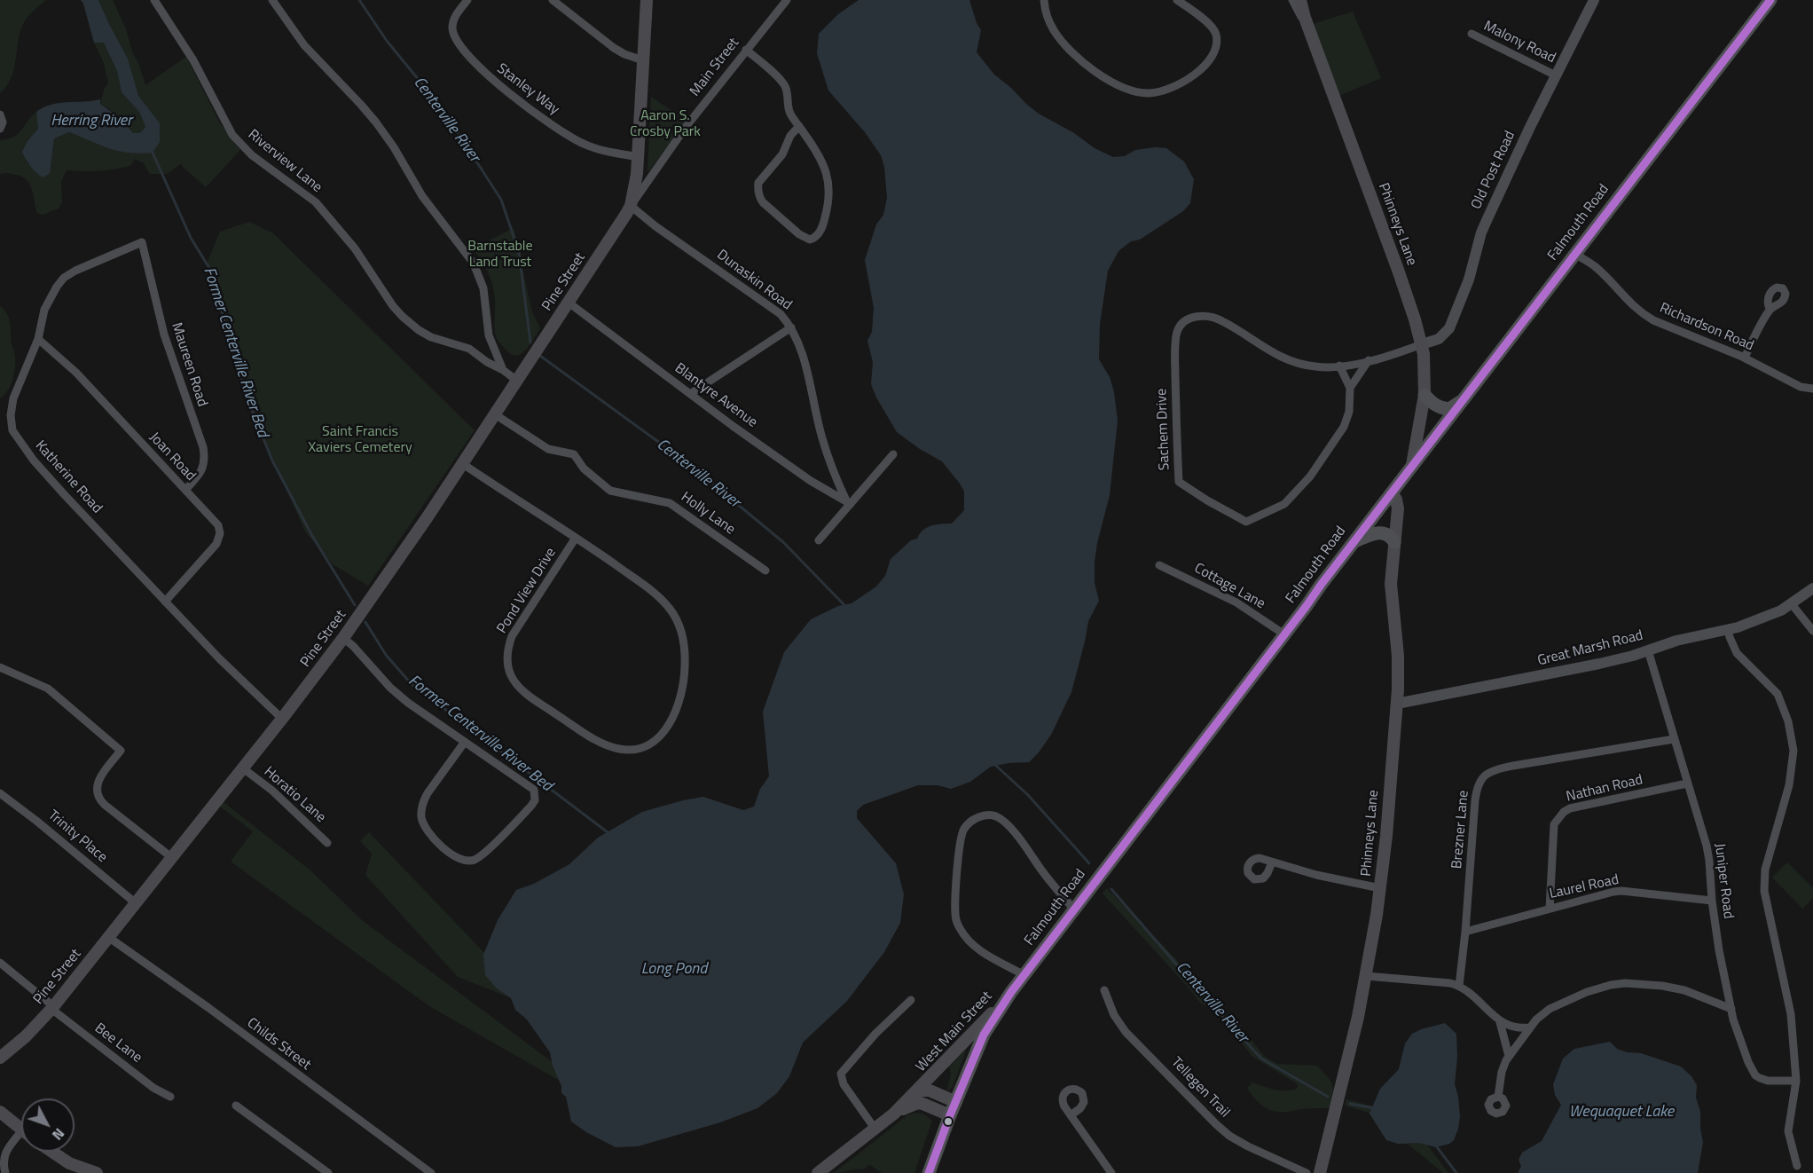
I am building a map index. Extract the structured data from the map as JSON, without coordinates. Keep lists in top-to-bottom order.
{
  "streets": {
    "main road": [
      "Falmouth Road",
      "Phinneys Lane",
      "Pine Street",
      "West Main Street"
    ],
    "street": [
      "Malony Road",
      "Main Street",
      "Stanley Way",
      "Riverview Lane",
      "Old Post Road",
      "Dunaskin Road",
      "Richardson Road",
      "Maureen Road",
      "Blantyre Avenue",
      "Sachem Drive",
      "Joan Road",
      "Katherine Road",
      "Holly Lane",
      "Cottage Lane",
      "Pond View Drive",
      "Great Marsh Road",
      "Nathan Road",
      "Horatio Lane",
      "Brezner Lane",
      "Trinity Place",
      "Juniper Road",
      "Laurel Road",
      "Bee Lane",
      "Childs Street",
      "Tellegen Trail"
    ]
  },
  "crossings": [
    ["Malony Road", "Old Post Road"],
    ["Main Street", "Dunaskin Road"],
    ["Main Street", "Pine Street"],
    ["Riverview Lane", "Pine Street"],
    ["Old Post Road", "Phinneys Lane"],
    ["Old Post Road", "Sachem Drive"],
    ["Falmouth Road", "Phinneys Lane"],
    ["Falmouth Road", "Richardson Road"],
    ["Falmouth Road", "Cottage Lane"],
    ["Falmouth Road", "West Main Street"],
    ["Phinneys Lane", "Sachem Drive"],
    ["Phinneys Lane", "Great Marsh Road"],
    ["Dunaskin Road", "Pine Street"],
    ["Dunaskin Road", "Blantyre Avenue"],
    ["Pine Street", "Blantyre Avenue"],
    ["Pine Street", "Katherine Road"],
    ["Pine Street", "Holly Lane"],
    ["Pine Street", "Pond View Drive"],
    ["Pine Street", "Horatio Lane"],
    ["Pine Street", "Trinity Place"],
    ["Pine Street", "Bee Lane"],
    ["Pine Street", "Childs Street"],
    ["Maureen Road", "Joan Road"],
    ["Maureen Road", "Katherine Road"],
    ["Joan Road", "Katherine Road"],
    ["Great Marsh Road", "Juniper Road"],
    ["Nathan Road", "Juniper Road"],
    ["Nathan Road", "Laurel Road"],
    ["Brezner Lane", "Juniper Road"],
    ["Brezner Lane", "Laurel Road"],
    ["Juniper Road", "Laurel Road"]
  ],
  "water": [
    "Centerville River",
    "Herring River",
    "Former Centerville River Bed",
    "Long Pond",
    "Wequaquet Lake"
  ],
  "parks": ["Aaron S. Crosby Park", "Barnstable Land Trust", "Saint Francis Xaviers Cemetery"],
  "north": "bottom right"
}
